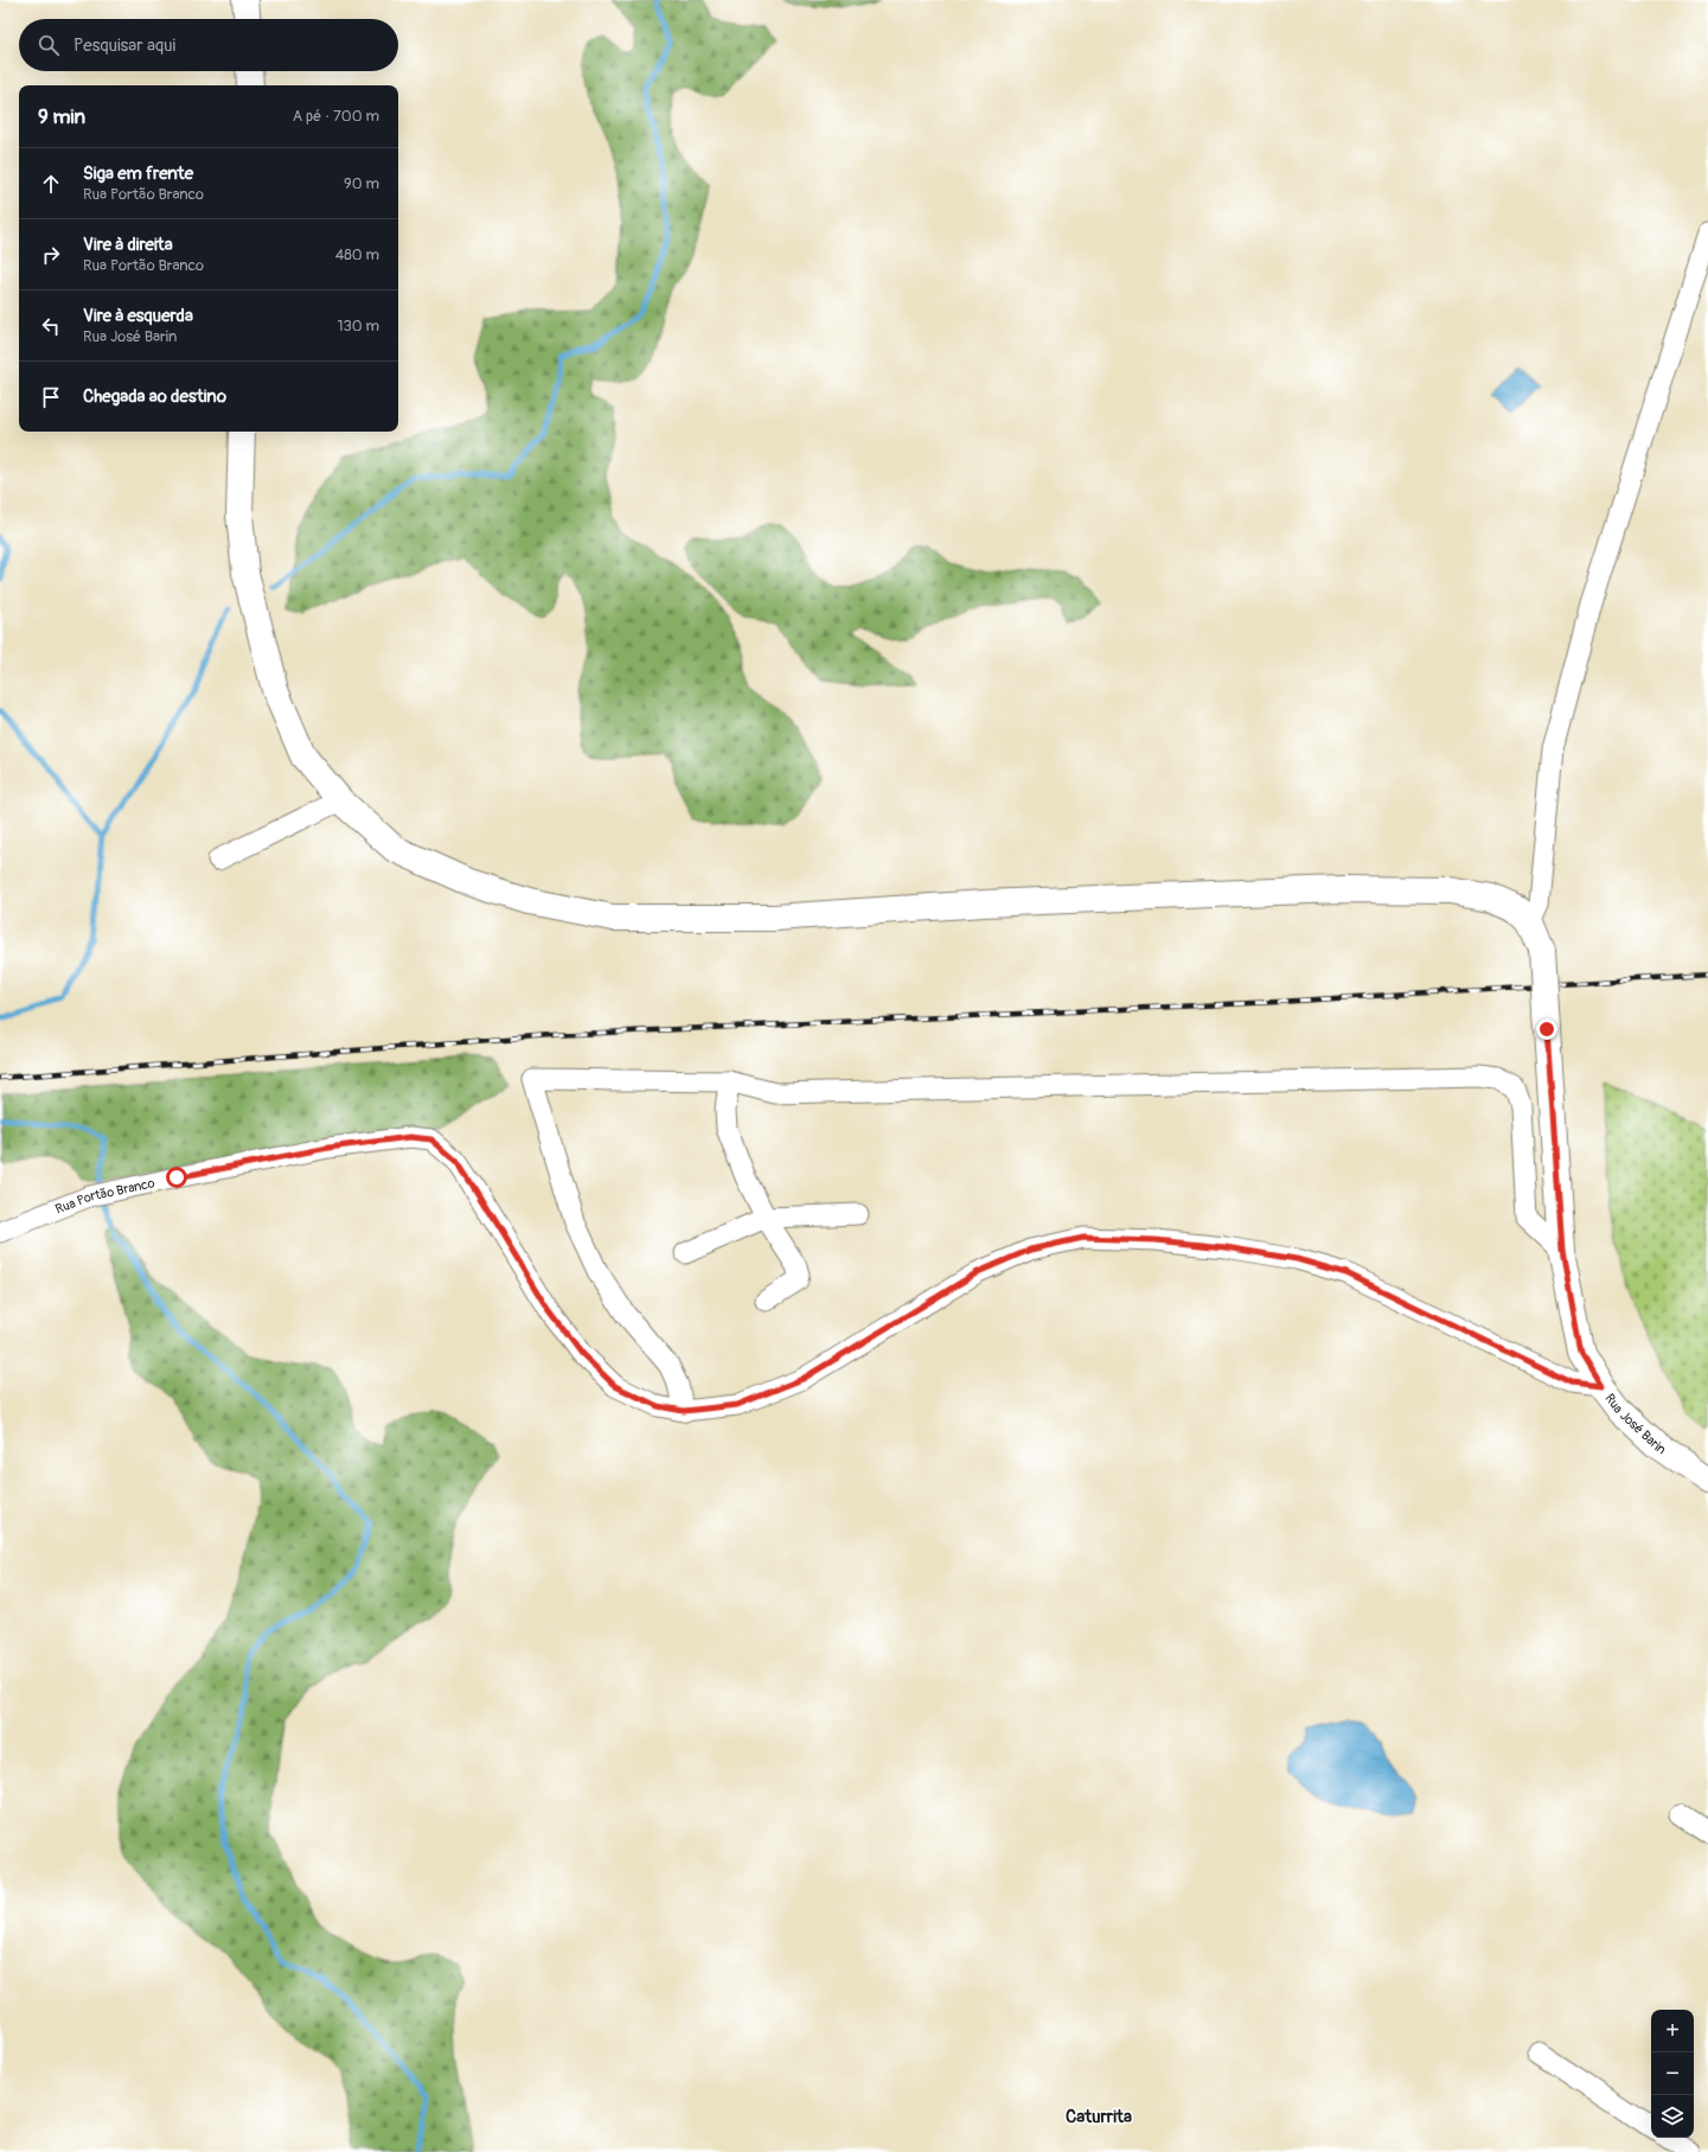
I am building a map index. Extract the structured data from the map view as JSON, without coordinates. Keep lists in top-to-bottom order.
{
  "streets": {
    "main road": ["Rua José Barin"],
    "street": ["Rua Portão Branco"]
  },
  "crossings": [
    ["Rua Portão Branco", "Rua José Barin"]
  ],
  "districts": ["Caturrita"],
  "page": {
    "search": "Pesquisar aqui",
    "heading": ["9 min", "A pé · 700 m"],
    "list": [
      ["Siga em frente", "Rua Portão Branco", "90 m"],
      ["Vire à direita", "Rua Portão Branco", "480 m"],
      ["Vire à esquerda", "Rua José Barin", "130 m"],
      "Chegada ao destino"
    ],
    "map_buttons": ["+", "−"]
  }
}
